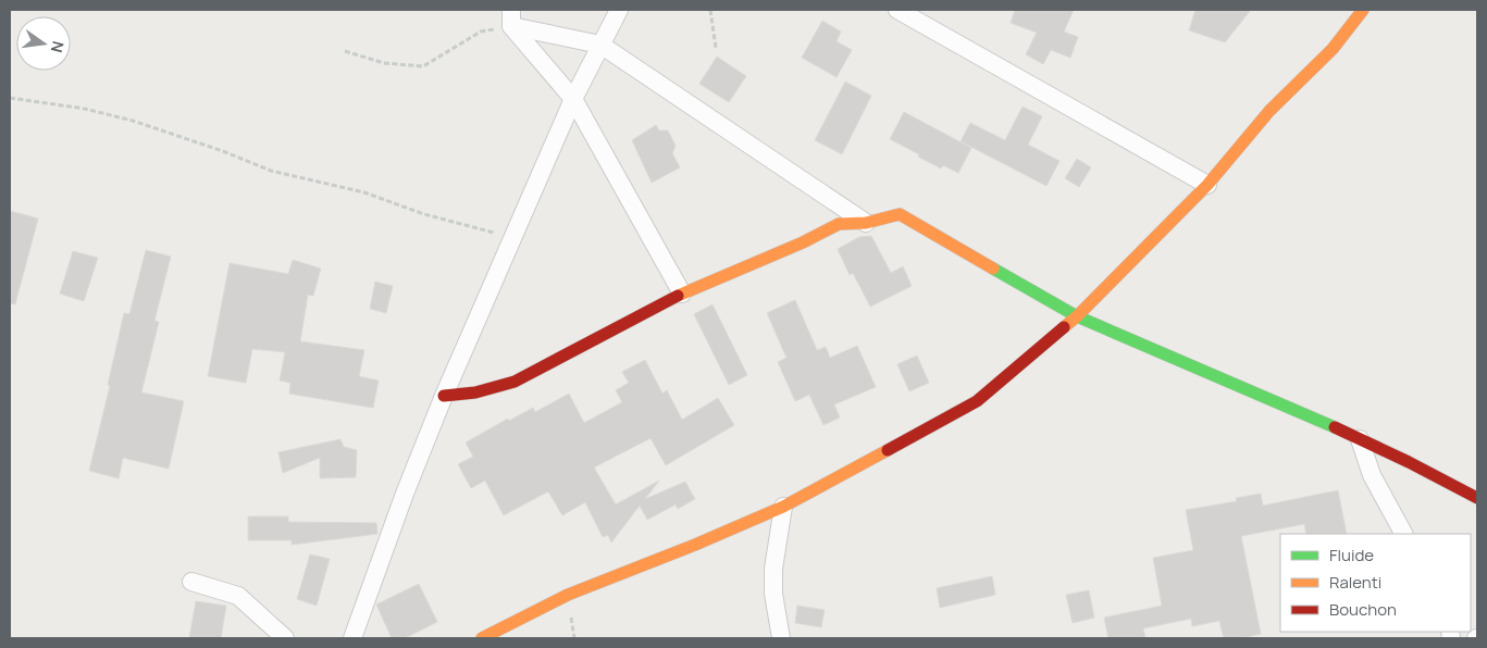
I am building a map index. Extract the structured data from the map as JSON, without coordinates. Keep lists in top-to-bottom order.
{
  "legend": ["Fluide", "Ralenti", "Bouchon"],
  "north": "right"
}
